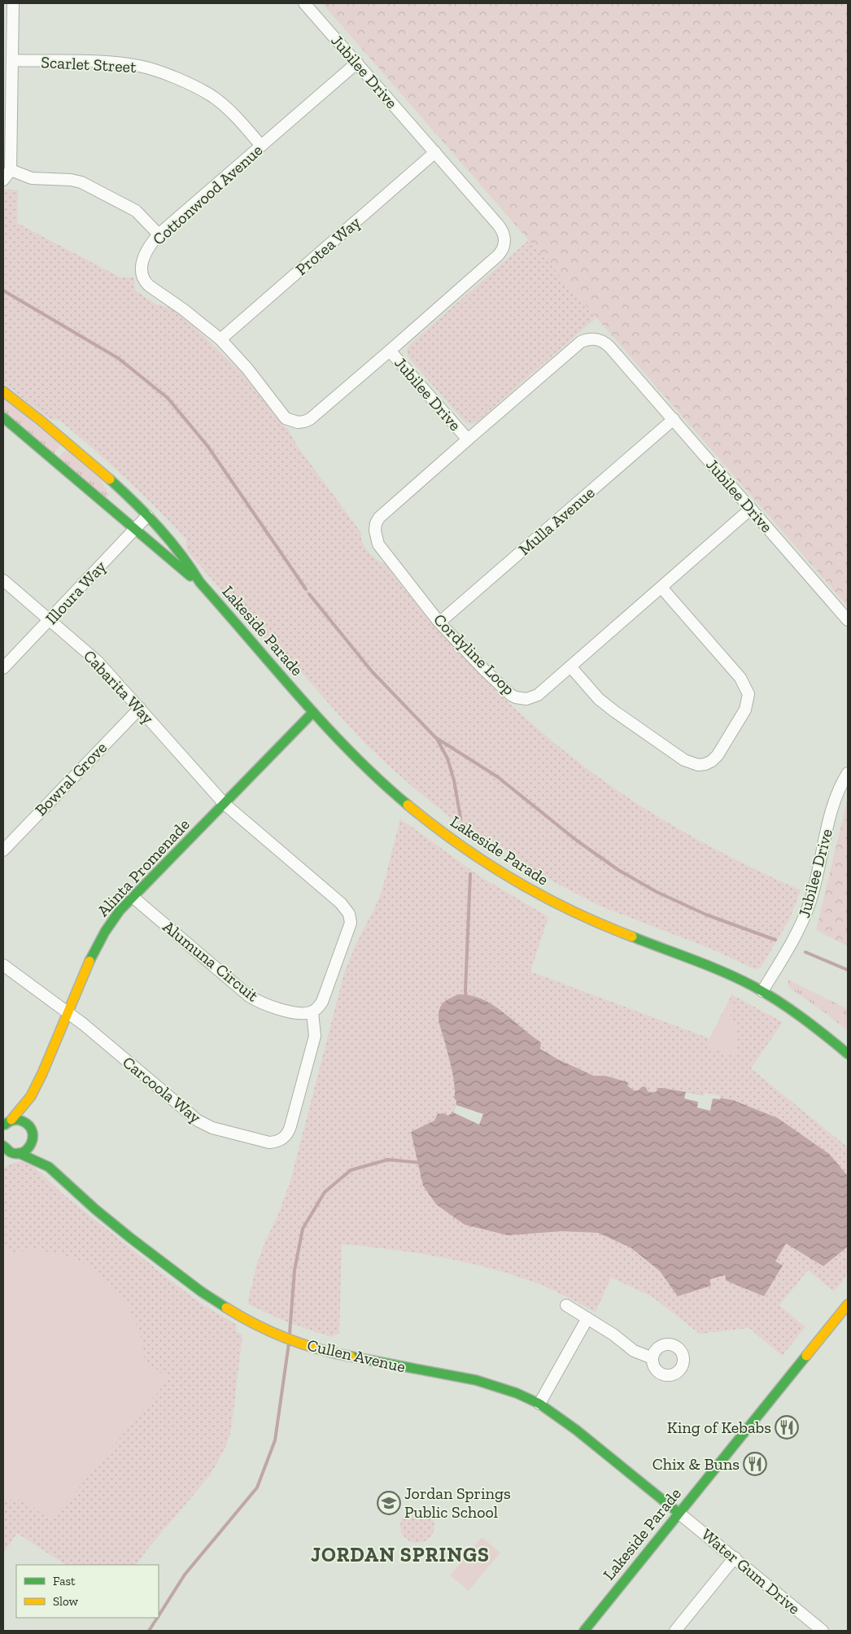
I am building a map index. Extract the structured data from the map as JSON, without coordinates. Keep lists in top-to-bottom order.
{
  "streets": {
    "street": [
      "Scarlet Street",
      "Jubilee Drive",
      "Cottonwood Avenue",
      "Protea Way",
      "Mulla Avenue",
      "Illoura Way",
      "Lakeside Parade",
      "Cordyline Loop",
      "Cabarita Way",
      "Bowral Grove",
      "Alinta Promenade",
      "Alumuna Circuit",
      "Carcoola Way",
      "Cullen Avenue",
      "Water Gum Drive"
    ]
  },
  "crossings": [
    ["Scarlet Street", "Cottonwood Avenue"],
    ["Jubilee Drive", "Cottonwood Avenue"],
    ["Jubilee Drive", "Protea Way"],
    ["Jubilee Drive", "Mulla Avenue"],
    ["Jubilee Drive", "Lakeside Parade"],
    ["Jubilee Drive", "Cordyline Loop"],
    ["Cottonwood Avenue", "Protea Way"],
    ["Mulla Avenue", "Cordyline Loop"],
    ["Illoura Way", "Lakeside Parade"],
    ["Illoura Way", "Cabarita Way"],
    ["Lakeside Parade", "Alinta Promenade"],
    ["Lakeside Parade", "Cullen Avenue"],
    ["Lakeside Parade", "Water Gum Drive"],
    ["Cabarita Way", "Bowral Grove"],
    ["Cabarita Way", "Alinta Promenade"],
    ["Alinta Promenade", "Alumuna Circuit"],
    ["Alinta Promenade", "Carcoola Way"],
    ["Alinta Promenade", "Cullen Avenue"],
    ["Alumuna Circuit", "Carcoola Way"],
    ["Cullen Avenue", "Water Gum Drive"]
  ],
  "districts": ["JORDAN SPRINGS"],
  "places": {
    "restaurant": ["King of Kebabs", "Chix & Buns"],
    "school or university": ["Jordan Springs Public School"]
  },
  "legend": ["Fast", "Slow"]
}
